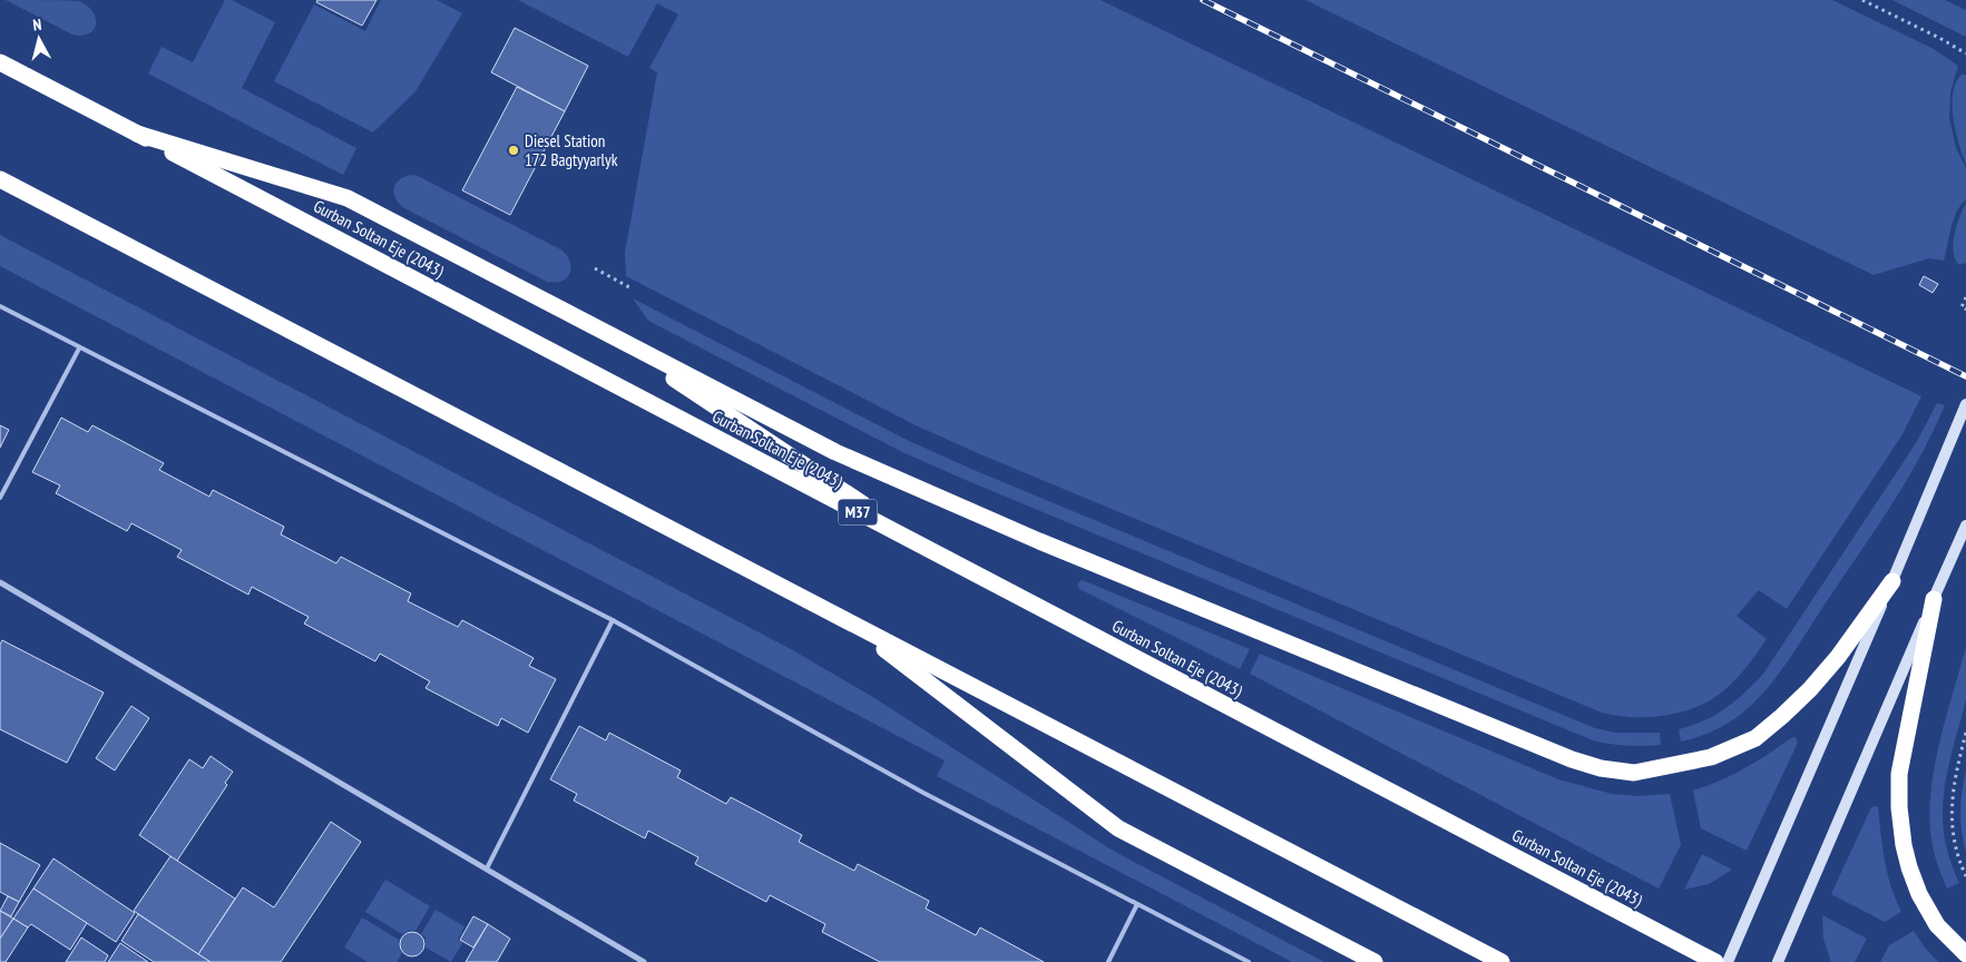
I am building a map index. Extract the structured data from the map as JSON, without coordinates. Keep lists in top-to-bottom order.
{
  "streets": {
    "highway": ["Gurban Soltan Eje (2043)", "M37"]
  },
  "places": ["Diesel Station 172 Bagtyyarlyk"],
  "north": "top"
}
